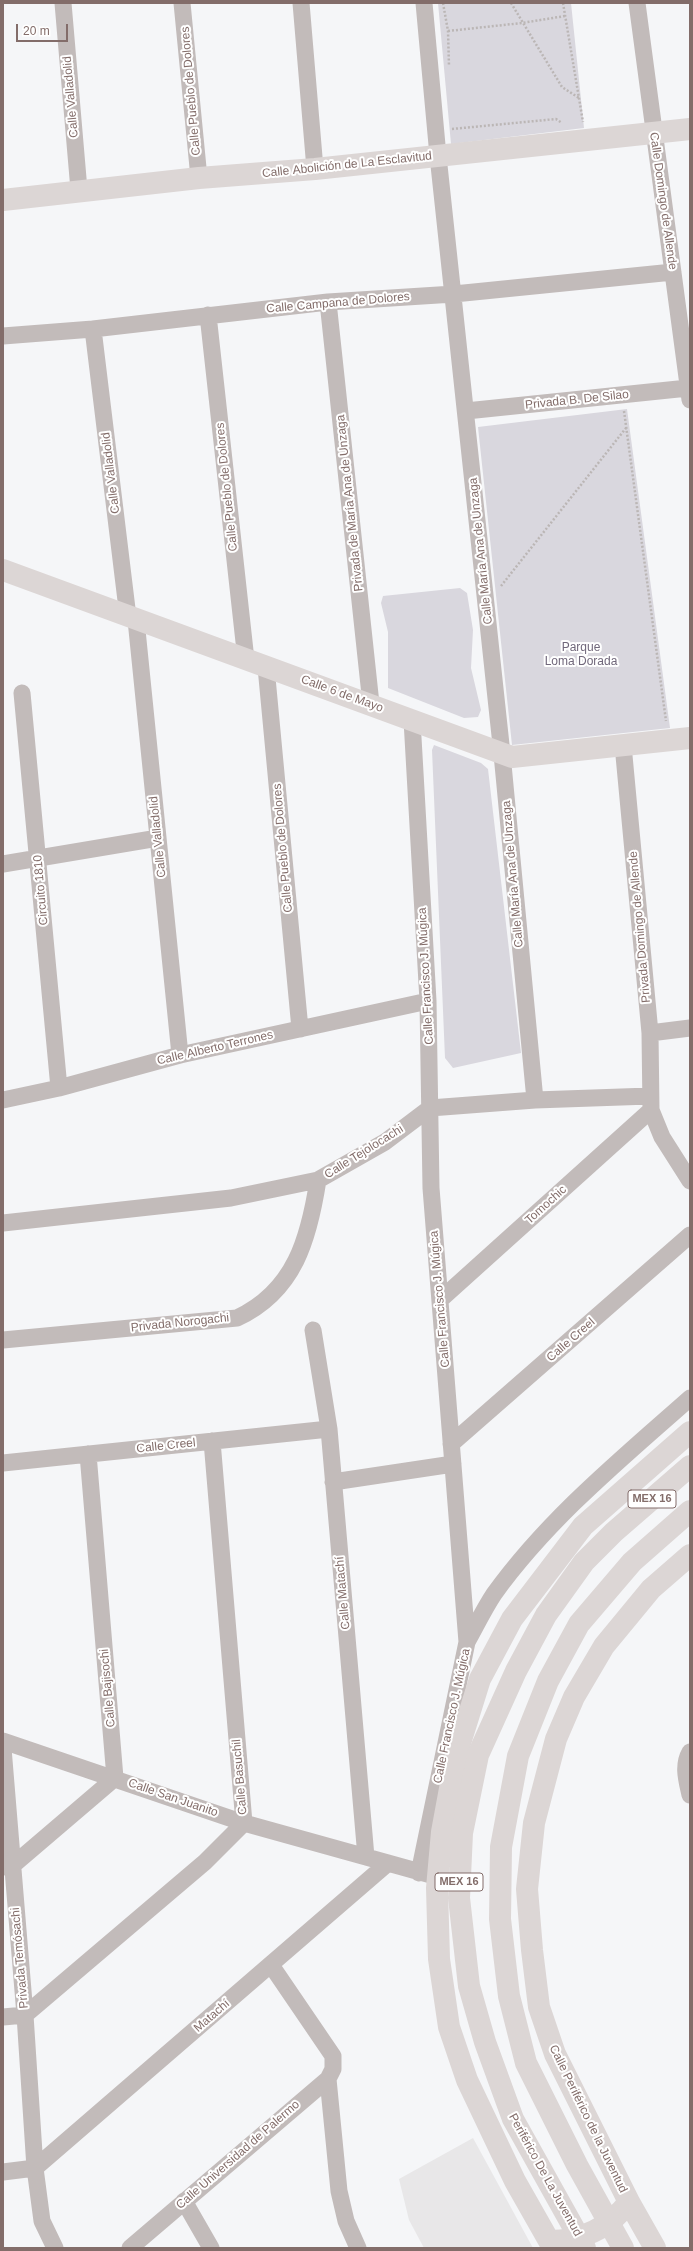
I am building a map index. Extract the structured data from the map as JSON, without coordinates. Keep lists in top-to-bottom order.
{
  "streets": {
    "main road": [
      "Calle Abolición de La Esclavitud",
      "Calle 6 de Mayo",
      "MEX 16",
      "Calle Periférico de la Juventud",
      "Periférico De La Juventud"
    ],
    "street": [
      "Calle Pueblo de Dolores",
      "Calle Valladolid",
      "Calle Domingo de Allende",
      "Calle Campana de Dolores",
      "Privada B. De Silao",
      "Privada de María Ana de Unzaga",
      "Calle María Ana de Unzaga",
      "Circuito 1810",
      "Privada Domingo de Allende",
      "Calle Francisco J. Múgica",
      "Calle Alberto Terrones",
      "Calle Tejolocachi",
      "Tomochic",
      "Privada Norogachi",
      "Calle Creel",
      "Calle Matachí",
      "Calle Bajisochi",
      "Calle Basuchil",
      "Calle San Juanito",
      "Privada Temósachi",
      "Matachí",
      "Calle Universidad de Palermo"
    ]
  },
  "crossings": [
    ["Calle Pueblo de Dolores", "Calle Abolición de La Esclavitud"],
    ["Calle Pueblo de Dolores", "Calle Campana de Dolores"],
    ["Calle Pueblo de Dolores", "Calle 6 de Mayo"],
    ["Calle Pueblo de Dolores", "Calle Alberto Terrones"],
    ["Calle Valladolid", "Calle Abolición de La Esclavitud"],
    ["Calle Valladolid", "Calle Campana de Dolores"],
    ["Calle Valladolid", "Calle 6 de Mayo"],
    ["Calle Valladolid", "Calle Alberto Terrones"],
    ["Calle Abolición de La Esclavitud", "Calle Domingo de Allende"],
    ["Calle Abolición de La Esclavitud", "Calle María Ana de Unzaga"],
    ["Calle Domingo de Allende", "Calle Campana de Dolores"],
    ["Calle Domingo de Allende", "Privada B. De Silao"],
    ["Calle Campana de Dolores", "Privada de María Ana de Unzaga"],
    ["Calle Campana de Dolores", "Calle María Ana de Unzaga"],
    ["Privada B. De Silao", "Calle María Ana de Unzaga"],
    ["Privada de María Ana de Unzaga", "Calle 6 de Mayo"],
    ["Calle María Ana de Unzaga", "Calle 6 de Mayo"],
    ["Calle 6 de Mayo", "Privada Domingo de Allende"],
    ["Calle 6 de Mayo", "Calle Francisco J. Múgica"],
    ["Circuito 1810", "Calle Alberto Terrones"],
    ["Privada Domingo de Allende", "Tomochic"],
    ["Calle Francisco J. Múgica", "Calle Alberto Terrones"],
    ["Calle Francisco J. Múgica", "Calle Tejolocachi"],
    ["Calle Francisco J. Múgica", "Tomochic"],
    ["Calle Francisco J. Múgica", "Calle Creel"],
    ["Calle Francisco J. Múgica", "Calle San Juanito"],
    ["Calle Tejolocachi", "Privada Norogachi"],
    ["Calle Creel", "Calle Matachí"],
    ["Calle Creel", "Calle Bajisochi"],
    ["Calle Creel", "Calle Basuchil"],
    ["Calle Matachí", "Calle San Juanito"],
    ["Calle Bajisochi", "Calle San Juanito"],
    ["Calle Basuchil", "Calle San Juanito"],
    ["Calle Basuchil", "Privada Temósachi"],
    ["Calle San Juanito", "Matachí"],
    ["Privada Temósachi", "Matachí"]
  ],
  "parks": ["Parque Loma Dorada"],
  "scale_bar": "20 m"
}
